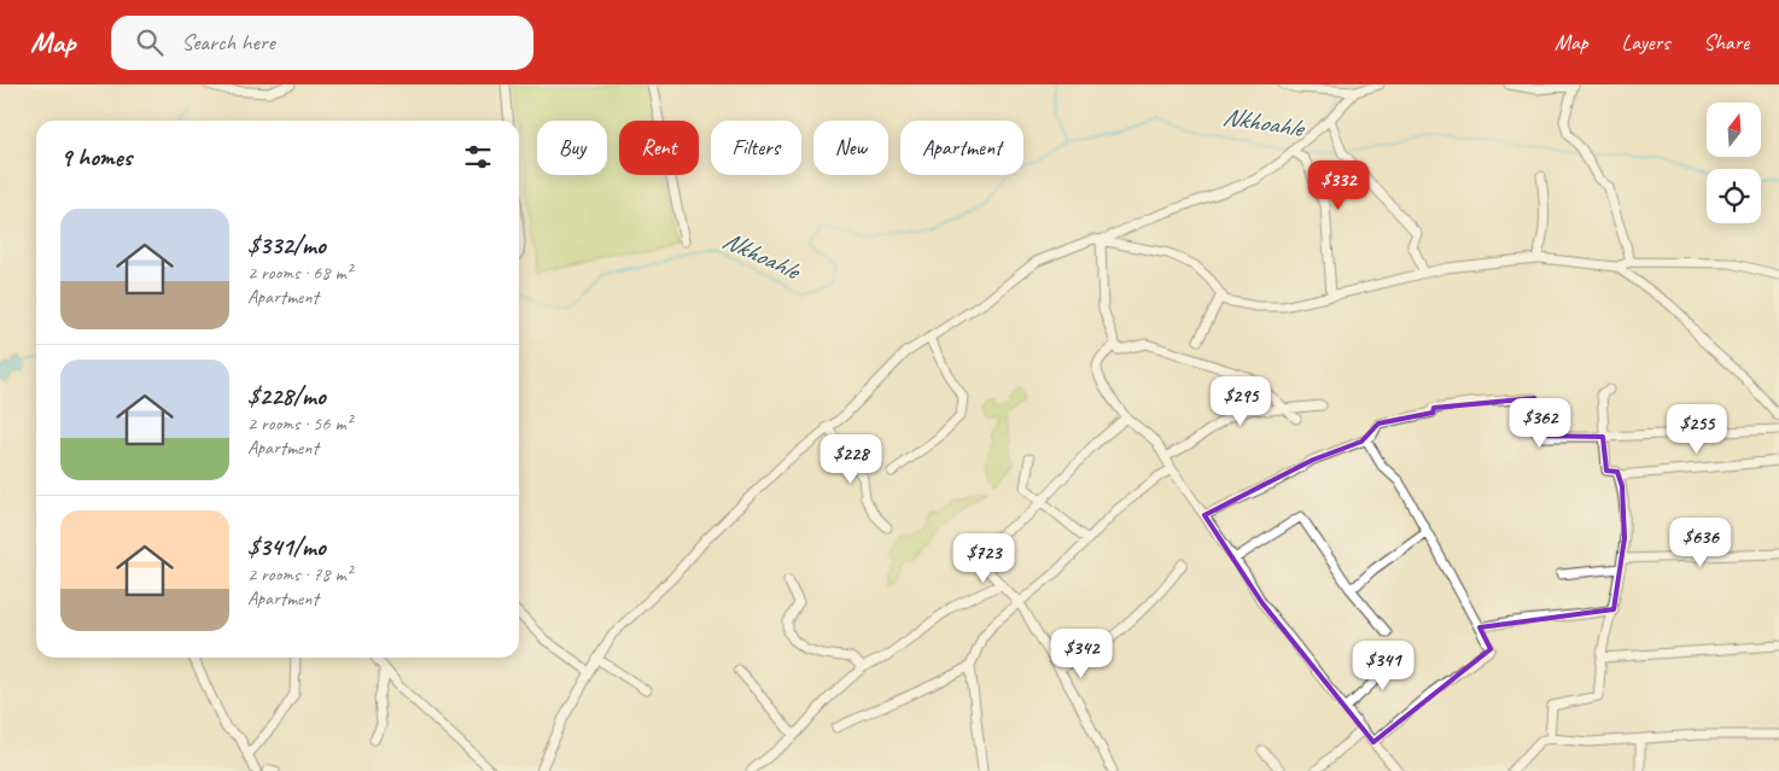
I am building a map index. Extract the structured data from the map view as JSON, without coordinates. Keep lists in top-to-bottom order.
{
  "water": ["Nkhoahle"],
  "north": "top",
  "page": {
    "header": "Map",
    "search": "Search here",
    "nav": ["Map", "Layers", "Share"],
    "chip": [
      "Buy",
      "Rent",
      "Filters",
      "New",
      "Apartment"
    ],
    "heading": "9 homes",
    "price": [
      "$332",
      "$295",
      "$362",
      "$255",
      "$228",
      "$636",
      "$723",
      "$342",
      "$341"
    ],
    "list": [
      {
        "name": "$332/mo",
        "note": "2 rooms · 68 m² · Apartment"
      },
      {
        "name": "$228/mo",
        "note": "2 rooms · 56 m² · Apartment"
      },
      {
        "name": "$341/mo",
        "note": "2 rooms · 78 m² · Apartment"
      }
    ]
  }
}
